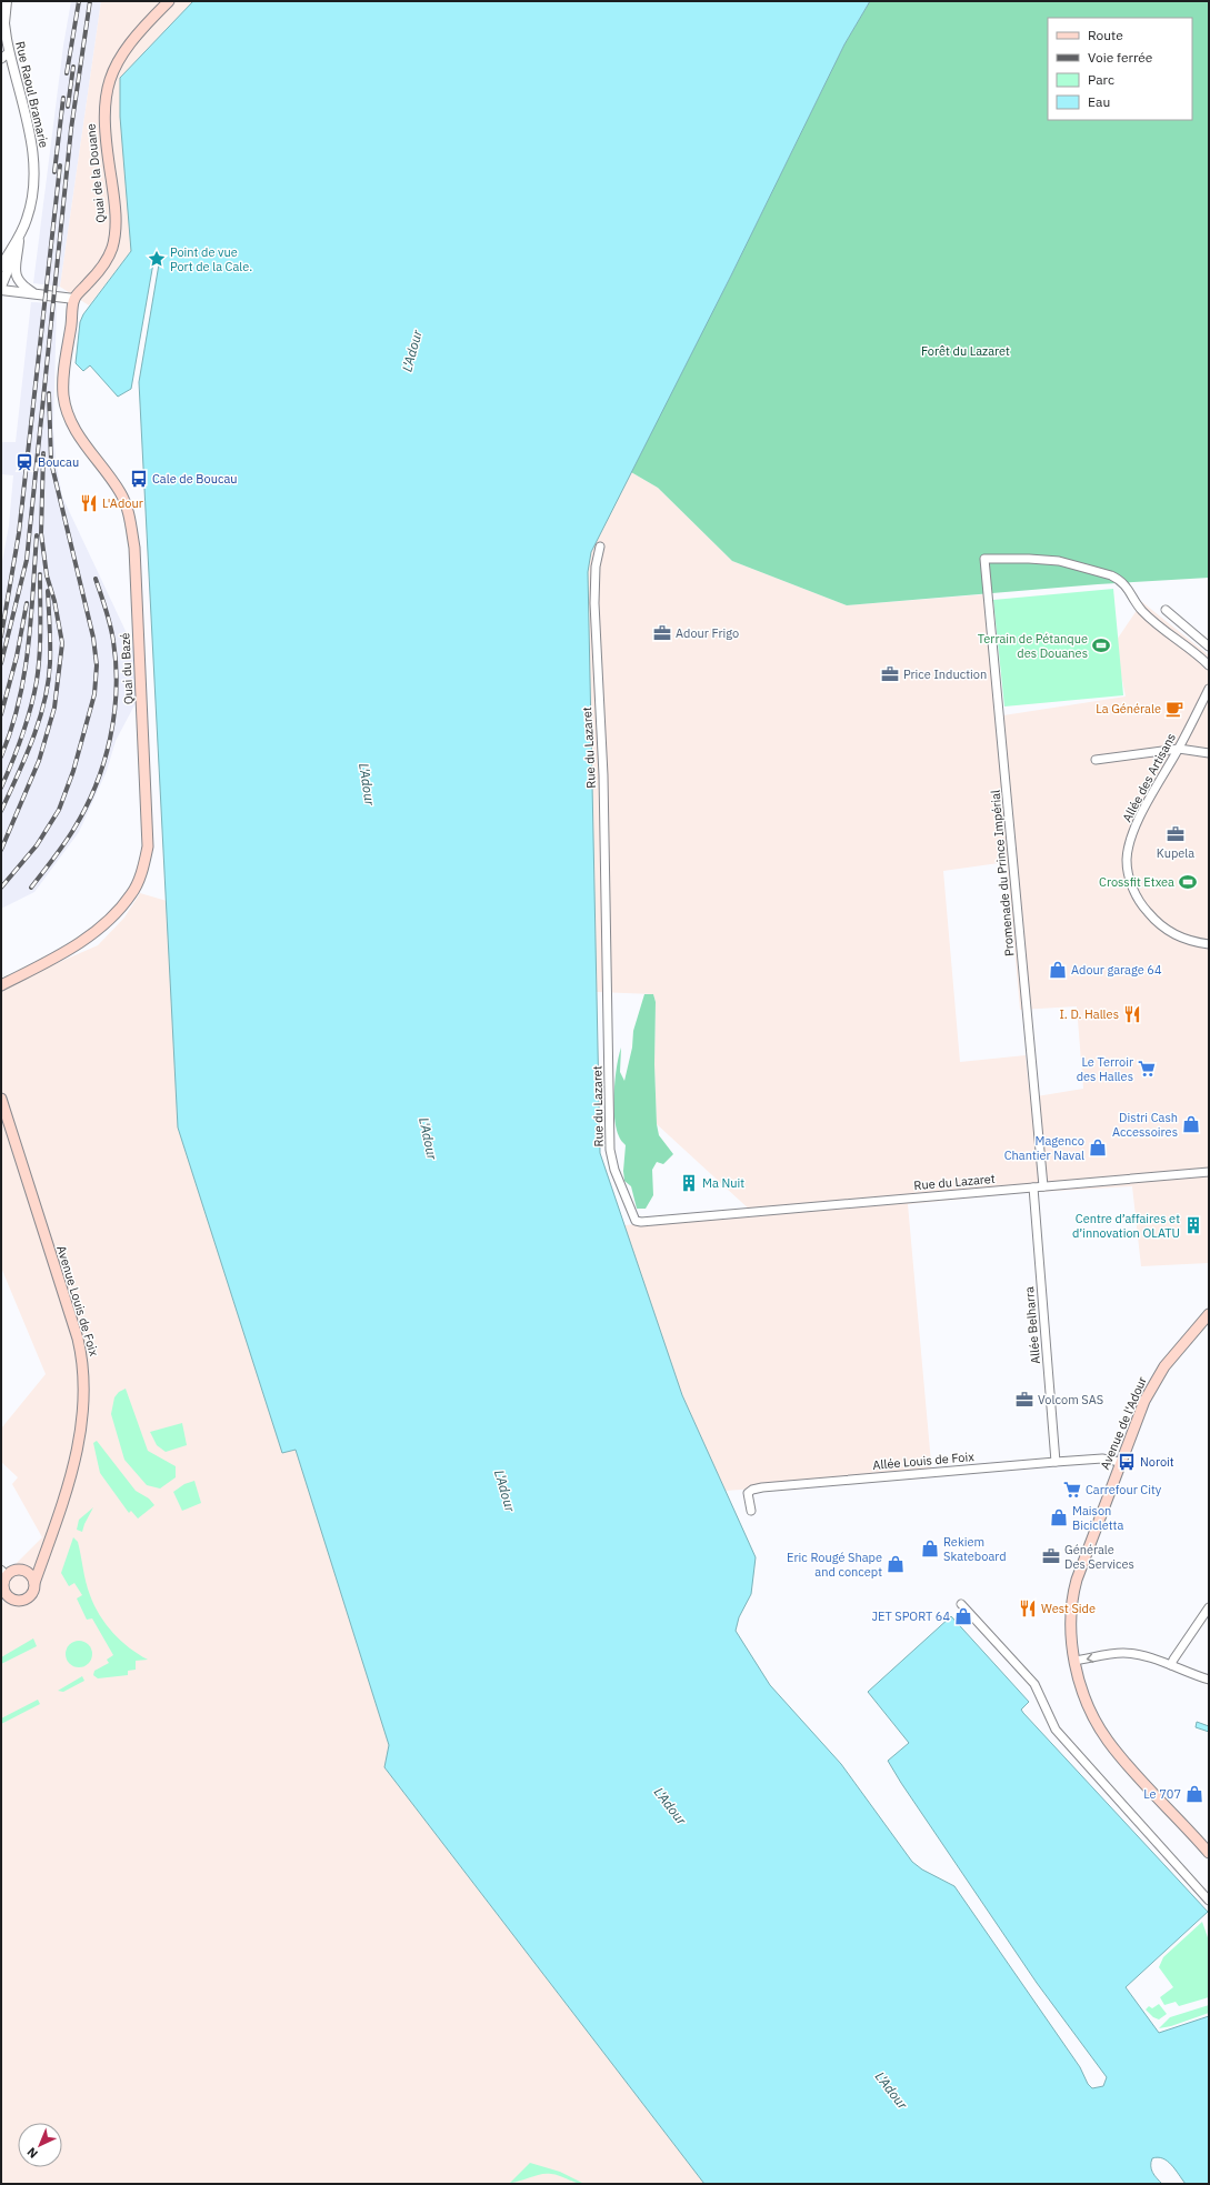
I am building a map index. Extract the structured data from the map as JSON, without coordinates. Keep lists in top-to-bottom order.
{
  "streets": {
    "main road": [
      "Quai de la Douane",
      "Quai du Bazé",
      "Avenue Louis de Foix",
      "Avenue de l'Adour"
    ],
    "street": [
      "Rue Raoul Bramarie",
      "Rue du Lazaret",
      "Allée des Artisans",
      "Promenade du Prince Impérial",
      "Allée Belharra",
      "Allée Louis de Foix"
    ]
  },
  "crossings": [
    ["Quai de la Douane", "Quai du Bazé"],
    ["Rue du Lazaret", "Promenade du Prince Impérial"],
    ["Rue du Lazaret", "Allée Belharra"],
    ["Allée Belharra", "Allée Louis de Foix"],
    ["Avenue de l'Adour", "Allée Louis de Foix"]
  ],
  "water": ["L'Adour"],
  "parks": ["Forêt du Lazaret"],
  "places": {
    "place": ["Point de vue Port de la Cale."],
    "station": ["Boucau"],
    "bus stop": ["Cale de Boucau", "Noroit"],
    "restaurant": ["L'Adour", "I. D. Halles", "West Side"],
    "office": [
      "Adour Frigo",
      "Price Induction",
      "Kupela",
      "Volcom SAS",
      "Générale Des Services"
    ],
    "sports": ["Terrain de Pétanque des Douanes", "Crossfit Etxea"],
    "cafe": ["La Générale"],
    "shop": [
      "Adour garage 64",
      "Distri Cash Accessoires",
      "Magenco Chantier Naval",
      "Maison Bicicletta",
      "Rekiem Skateboard",
      "Eric Rougé Shape and concept",
      "JET SPORT 64",
      "Le 707"
    ],
    "supermarket": ["Le Terroir des Halles", "Carrefour City"],
    "building": ["Ma Nuit", "Centre d’affaires et d’innovation OLATU"]
  },
  "legend": [
    "Route",
    "Voie ferrée",
    "Parc",
    "Eau"
  ],
  "north": "bottom left"
}
